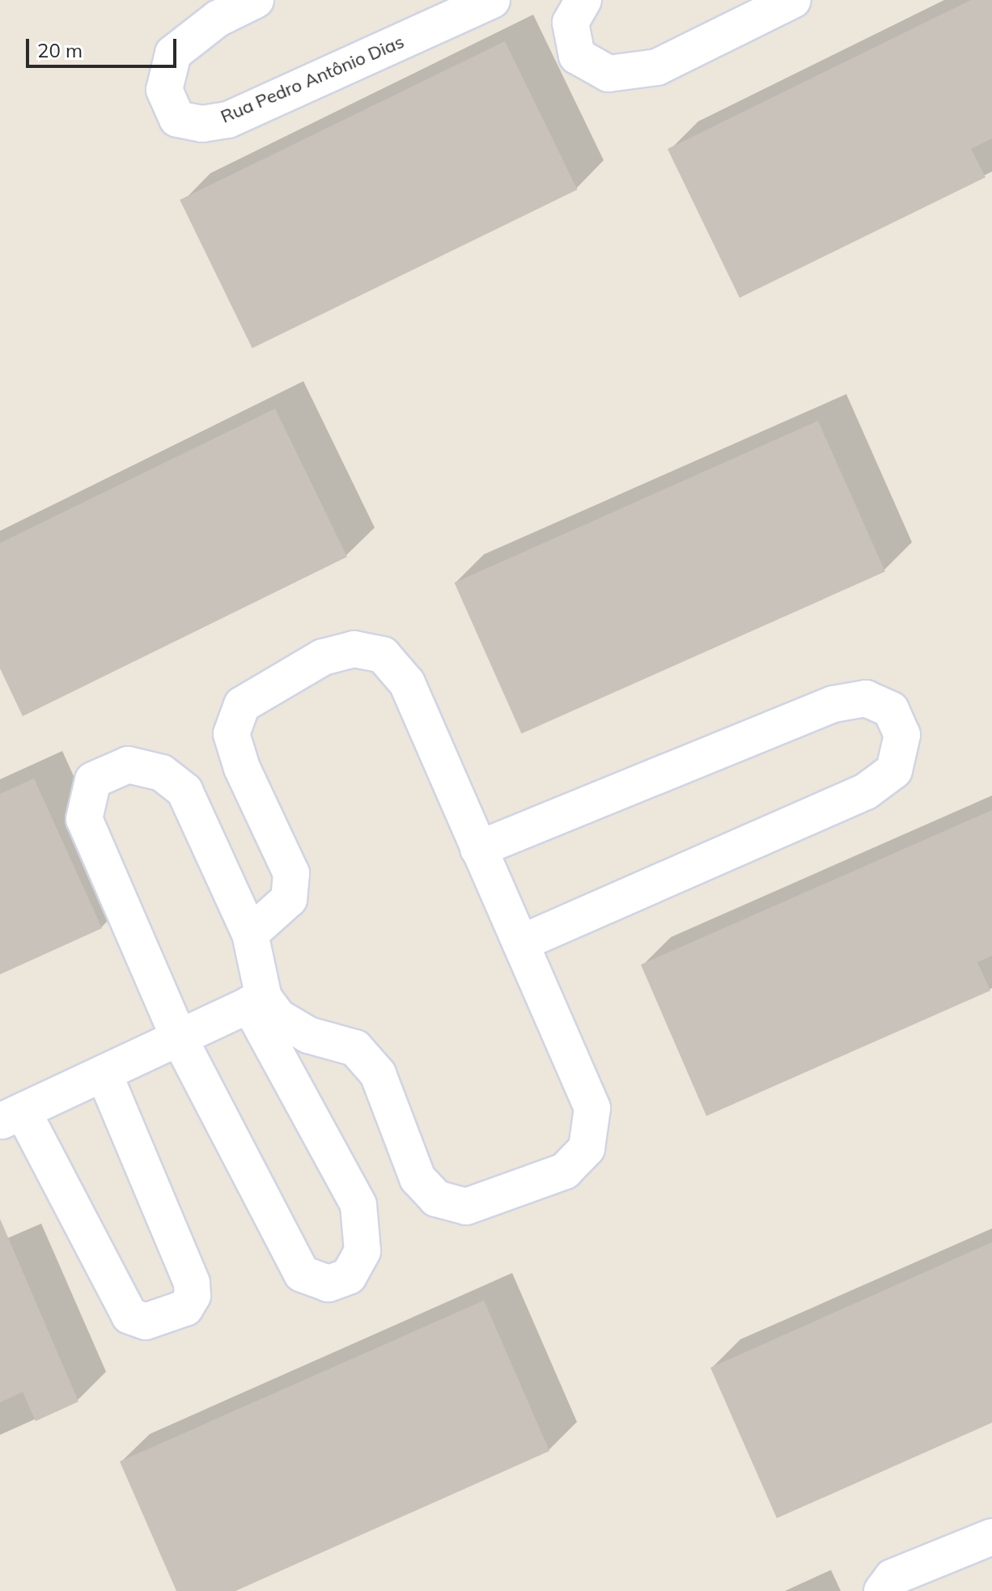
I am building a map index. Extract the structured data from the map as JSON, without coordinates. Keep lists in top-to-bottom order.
{
  "streets": {
    "street": ["Rua Pedro Antônio Dias"]
  },
  "scale_bar": "20 m"
}
